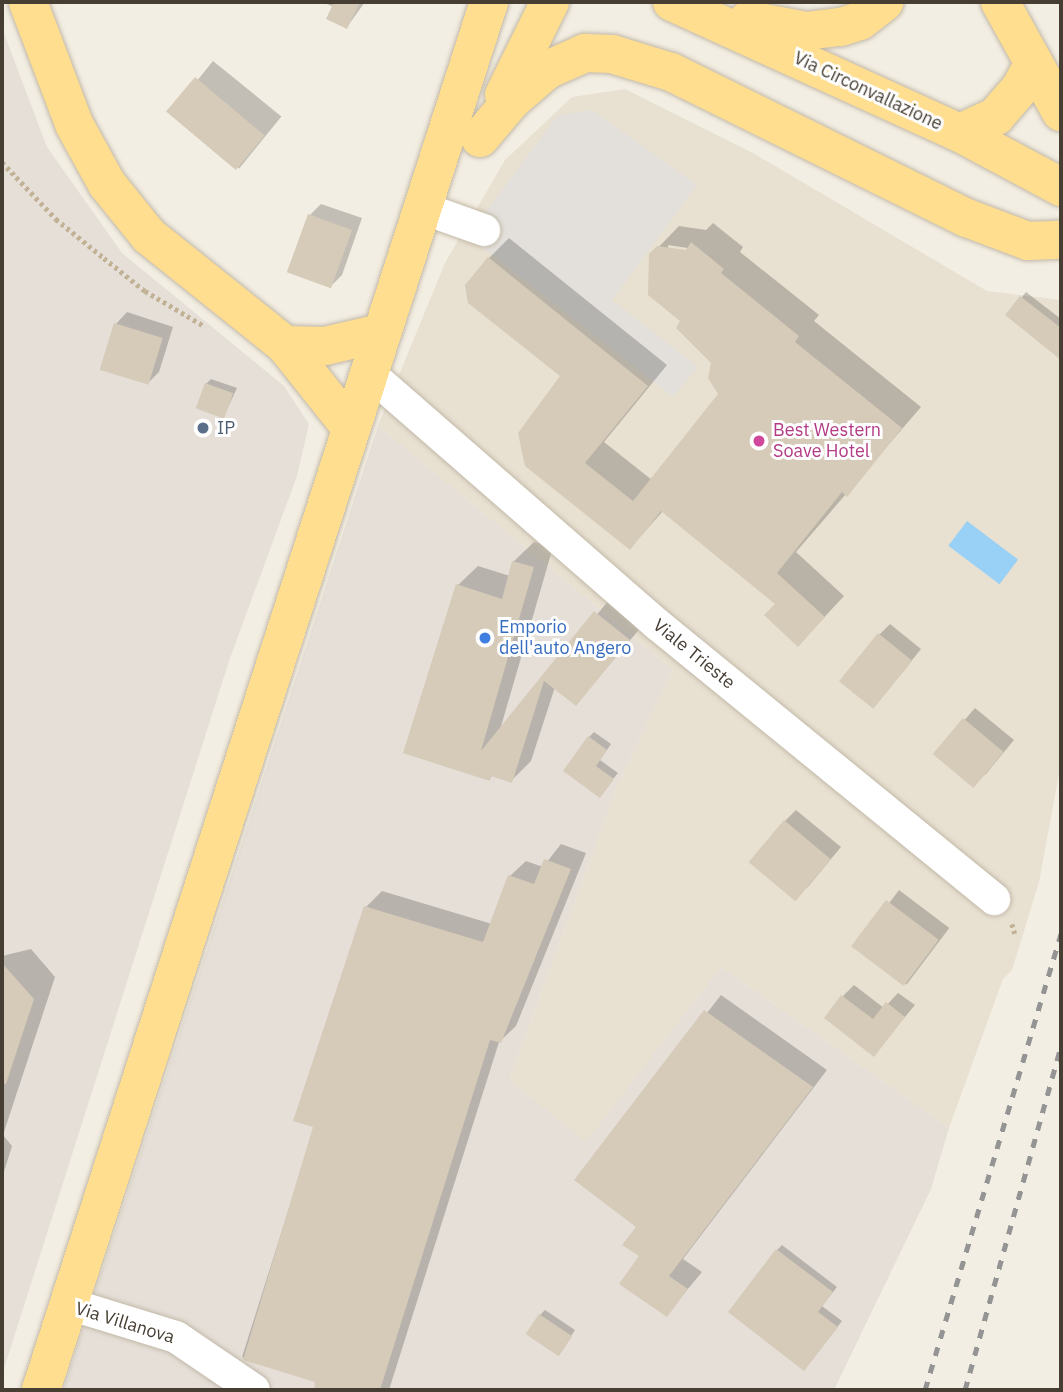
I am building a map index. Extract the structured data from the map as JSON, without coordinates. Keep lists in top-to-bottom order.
{
  "streets": {
    "main road": ["Via Circonvallazione", "Via Villanova"],
    "street": ["Viale Trieste"]
  },
  "places": ["IP", "Best Western Soave Hotel", "Emporio dell'auto Angero"]
}
